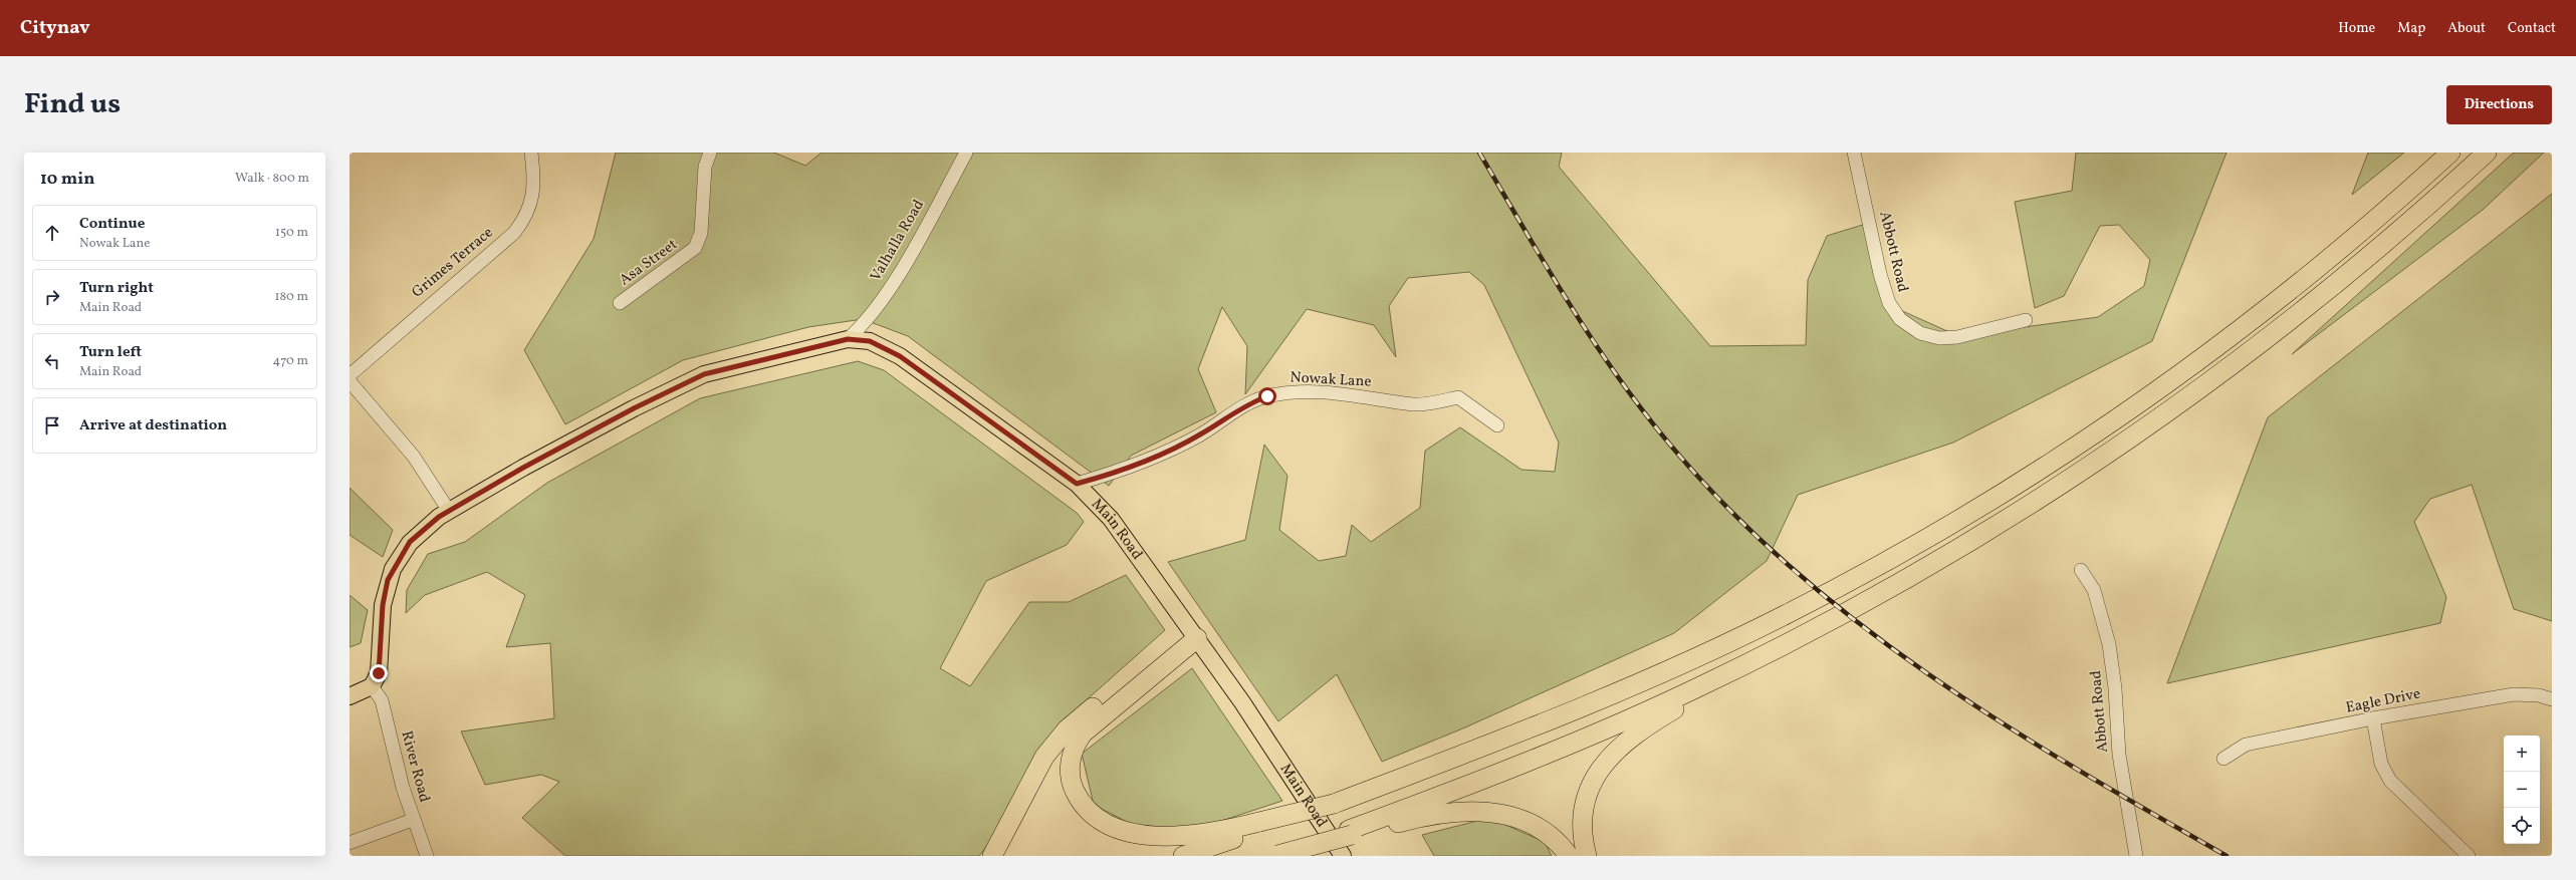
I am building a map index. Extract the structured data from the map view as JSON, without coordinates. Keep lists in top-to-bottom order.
{
  "streets": {
    "main road": ["Main Road"],
    "street": [
      "Valhalla Road",
      "Abbott Road",
      "Grimes Terrace",
      "Asa Street",
      "Nowak Lane",
      "Eagle Drive",
      "River Road"
    ]
  },
  "crossings": [
    ["Valhalla Road", "Main Road"],
    ["Nowak Lane", "Main Road"],
    ["Main Road", "River Road"]
  ],
  "page": {
    "header": "Citynav",
    "nav": [
      "Home",
      "Map",
      "About",
      "Contact"
    ],
    "title": "Find us",
    "buttons": "Directions",
    "heading": ["10 min", "Walk · 800 m"],
    "list": [
      ["Continue", "Nowak Lane", "150 m"],
      ["Turn right", "Main Road", "180 m"],
      ["Turn left", "Main Road", "470 m"],
      "Arrive at destination"
    ],
    "map_buttons": ["+", "−"]
  }
}
